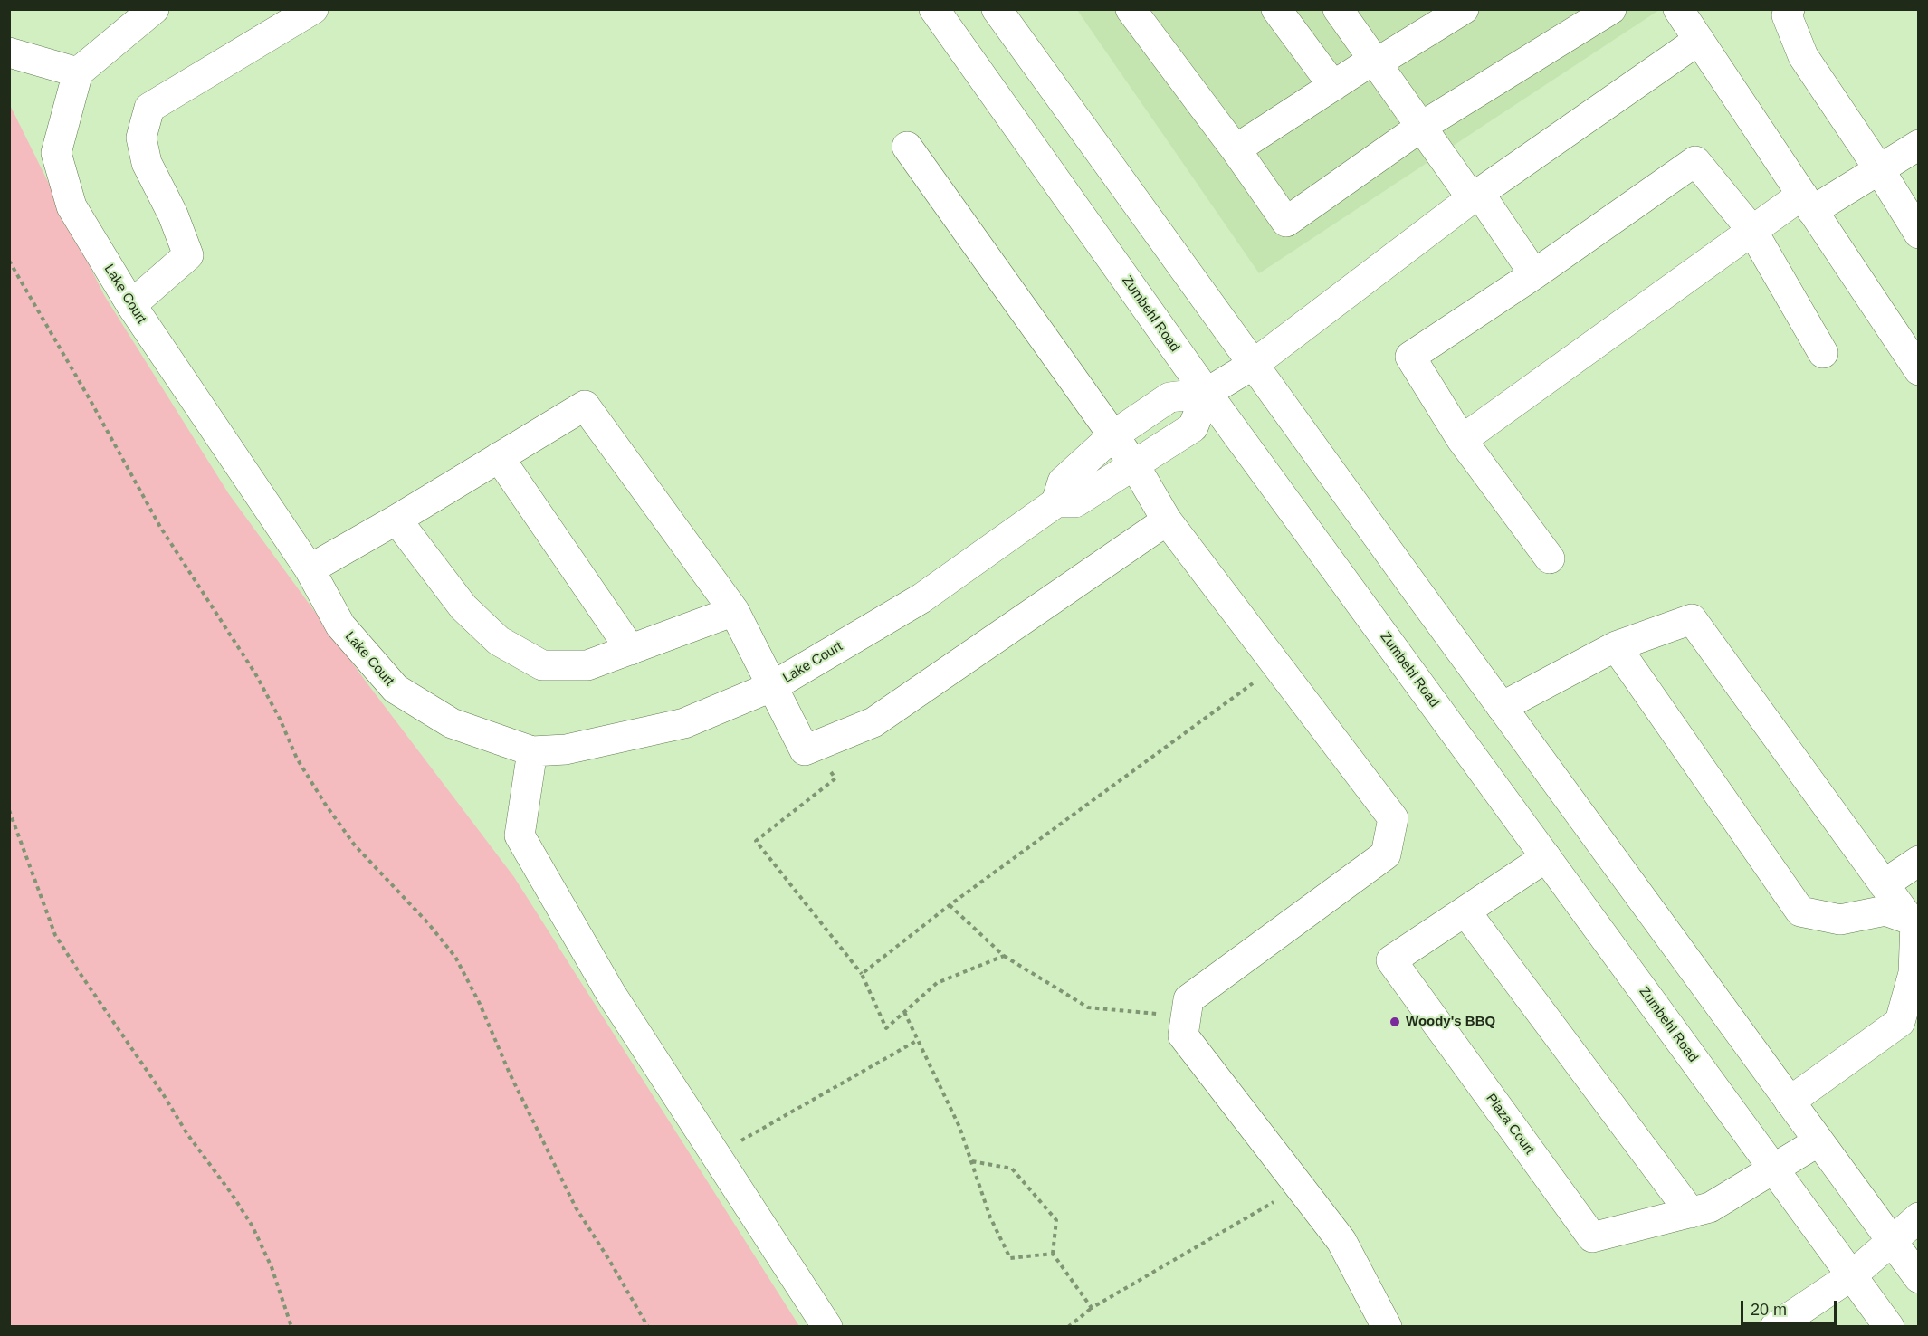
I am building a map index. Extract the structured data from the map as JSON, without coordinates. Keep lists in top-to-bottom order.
{
  "streets": {
    "main road": ["Lake Court", "Zumbehl Road", "Plaza Court"]
  },
  "crossings": [
    ["Lake Court", "Zumbehl Road"],
    ["Zumbehl Road", "Plaza Court"]
  ],
  "places": ["Woody's BBQ"],
  "scale_bar": "20 m"
}
